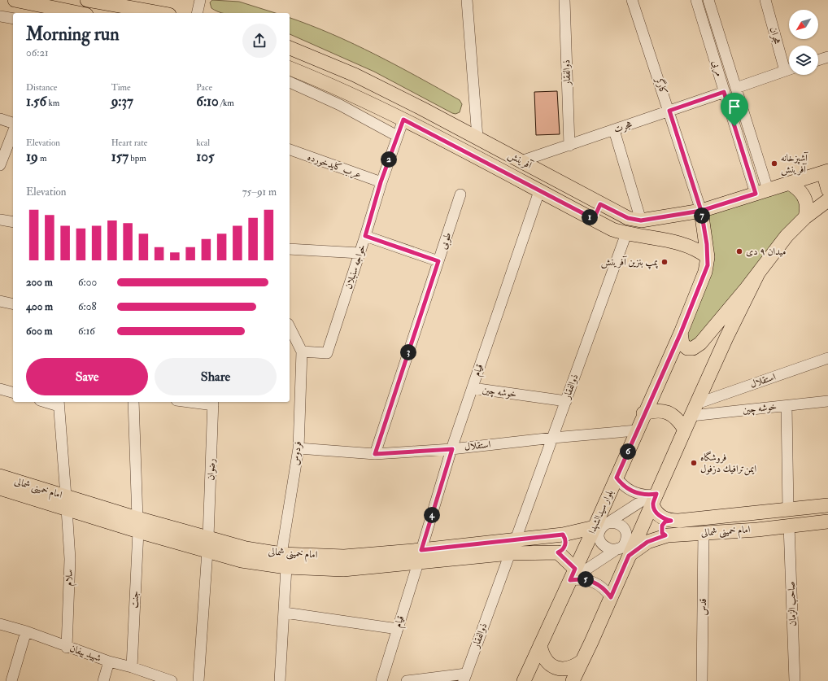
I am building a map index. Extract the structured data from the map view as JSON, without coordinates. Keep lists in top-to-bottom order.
{
  "streets": {
    "main road": ["آفرینش", "امام خمینی شمالی", "بلوار سیدالشهدا"],
    "street": [
      "هجران",
      "مربی",
      "ذوالفقار",
      "کارگر",
      "هجرت",
      "عرب کایدخورده",
      "طوبی",
      "خواجه سنبلان",
      "قیام",
      "استقلال",
      "خوشه چین",
      "فردوس",
      "رضوان",
      "سلام",
      "جنت",
      "صاحب الزمان",
      "قدس",
      "شهید بیفان"
    ]
  },
  "crossings": [
    ["مربی", "هجرت"],
    ["مربی", "آفرینش"],
    ["ذوالفقار", "هجرت"],
    ["ذوالفقار", "آفرینش"],
    ["ذوالفقار", "استقلال"],
    ["ذوالفقار", "خوشه چین"],
    ["ذوالفقار", "امام خمینی شمالی"],
    ["کارگر", "هجرت"],
    ["کارگر", "آفرینش"],
    ["کارگر", "بلوار سیدالشهدا"],
    ["هجرت", "آفرینش"],
    ["آفرینش", "خواجه سنبلان"],
    ["آفرینش", "قیام"],
    ["آفرینش", "بلوار سیدالشهدا"],
    ["عرب کایدخورده", "خواجه سنبلان"],
    ["طوبی", "استقلال"],
    ["خواجه سنبلان", "فردوس"],
    ["قیام", "استقلال"],
    ["قیام", "خوشه چین"],
    ["قیام", "امام خمینی شمالی"],
    ["استقلال", "خوشه چین"],
    ["استقلال", "فردوس"],
    ["استقلال", "بلوار سیدالشهدا"],
    ["فردوس", "امام خمینی شمالی"],
    ["رضوان", "امام خمینی شمالی"],
    ["امام خمینی شمالی", "بلوار سیدالشهدا"],
    ["امام خمینی شمالی", "سلام"],
    ["امام خمینی شمالی", "جنت"],
    ["امام خمینی شمالی", "صاحب الزمان"],
    ["امام خمینی شمالی", "قدس"],
    ["سلام", "شهید بیفان"],
    ["جنت", "شهید بیفان"]
  ],
  "places": [
    "آشپزخانه آفرینش",
    "میدان ۹ دی",
    "پمپ بنزین آفرینش",
    "فروشگاه ايمن‌ترافيك دزفول"
  ],
  "north": "bottom left",
  "page": {
    "heading": ["Morning run", "06:21"],
    "stats": [
      ["Distance", "1.56 km"],
      ["Time", "9:37"],
      ["Pace", "6:10 /km"],
      ["Elevation", "19 m"],
      ["Heart rate", "157 bpm"],
      ["kcal", "105"]
    ],
    "pins": [
      "2",
      "7",
      "1",
      "3",
      "6",
      "4",
      "5"
    ],
    "chart": ["Elevation", "75–91 m"],
    "list": [
      {
        "name": "200 m",
        "note": "6:00"
      },
      {
        "name": "400 m",
        "note": "6:08"
      },
      {
        "name": "600 m",
        "note": "6:16"
      }
    ],
    "buttons": ["Save", "Share"]
  }
}
